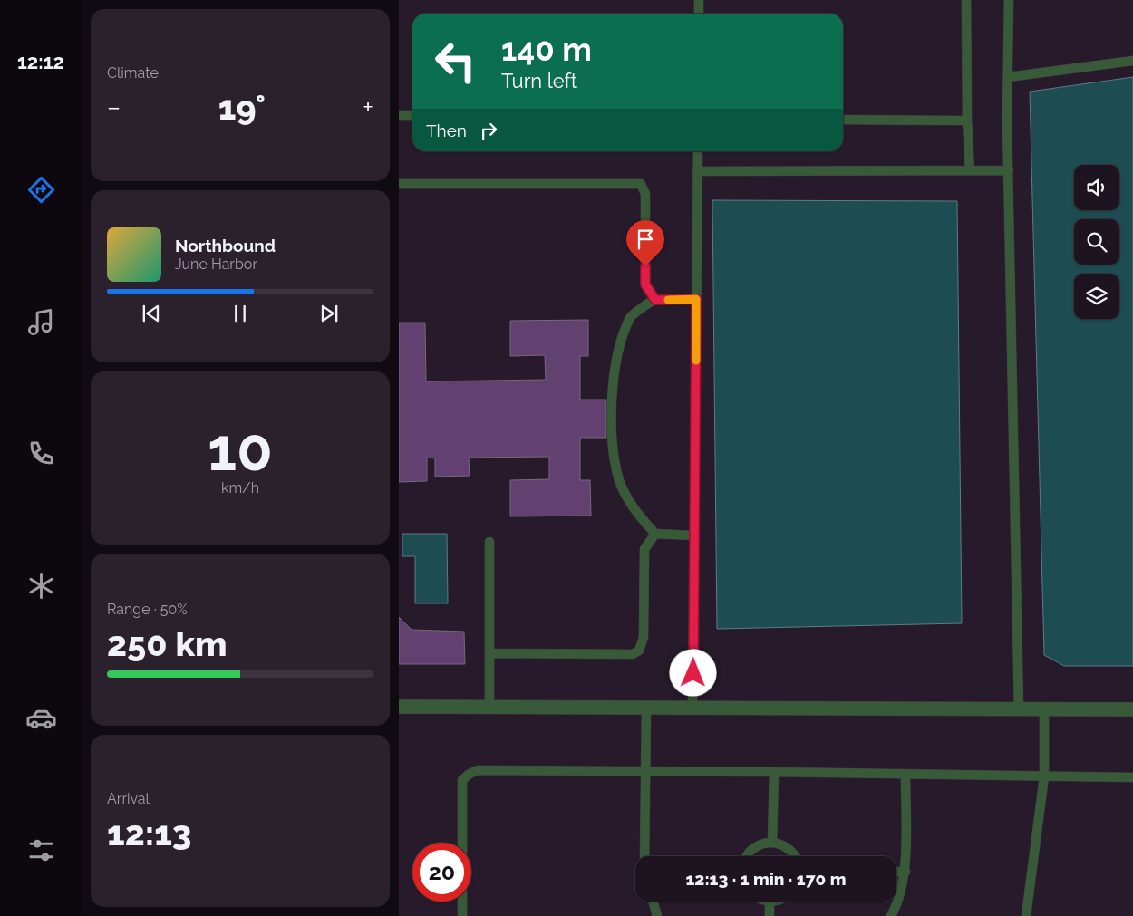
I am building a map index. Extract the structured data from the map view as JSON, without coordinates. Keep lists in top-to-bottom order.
{
  "page": {
    "tabs": "12:12",
    "tile": [
      "Climate",
      ["10", "km/h"],
      ["Range · 50%", "250 km"],
      ["Arrival", "12:13"]
    ],
    "turn": ["140 m", "Turn left"],
    "heat": ["−", "19°", "+"],
    "then": "Then",
    "song": ["Northbound", "June Harbor"],
    "limit": "20",
    "trip": "12:13 · 1 min · 170 m"
  }
}
